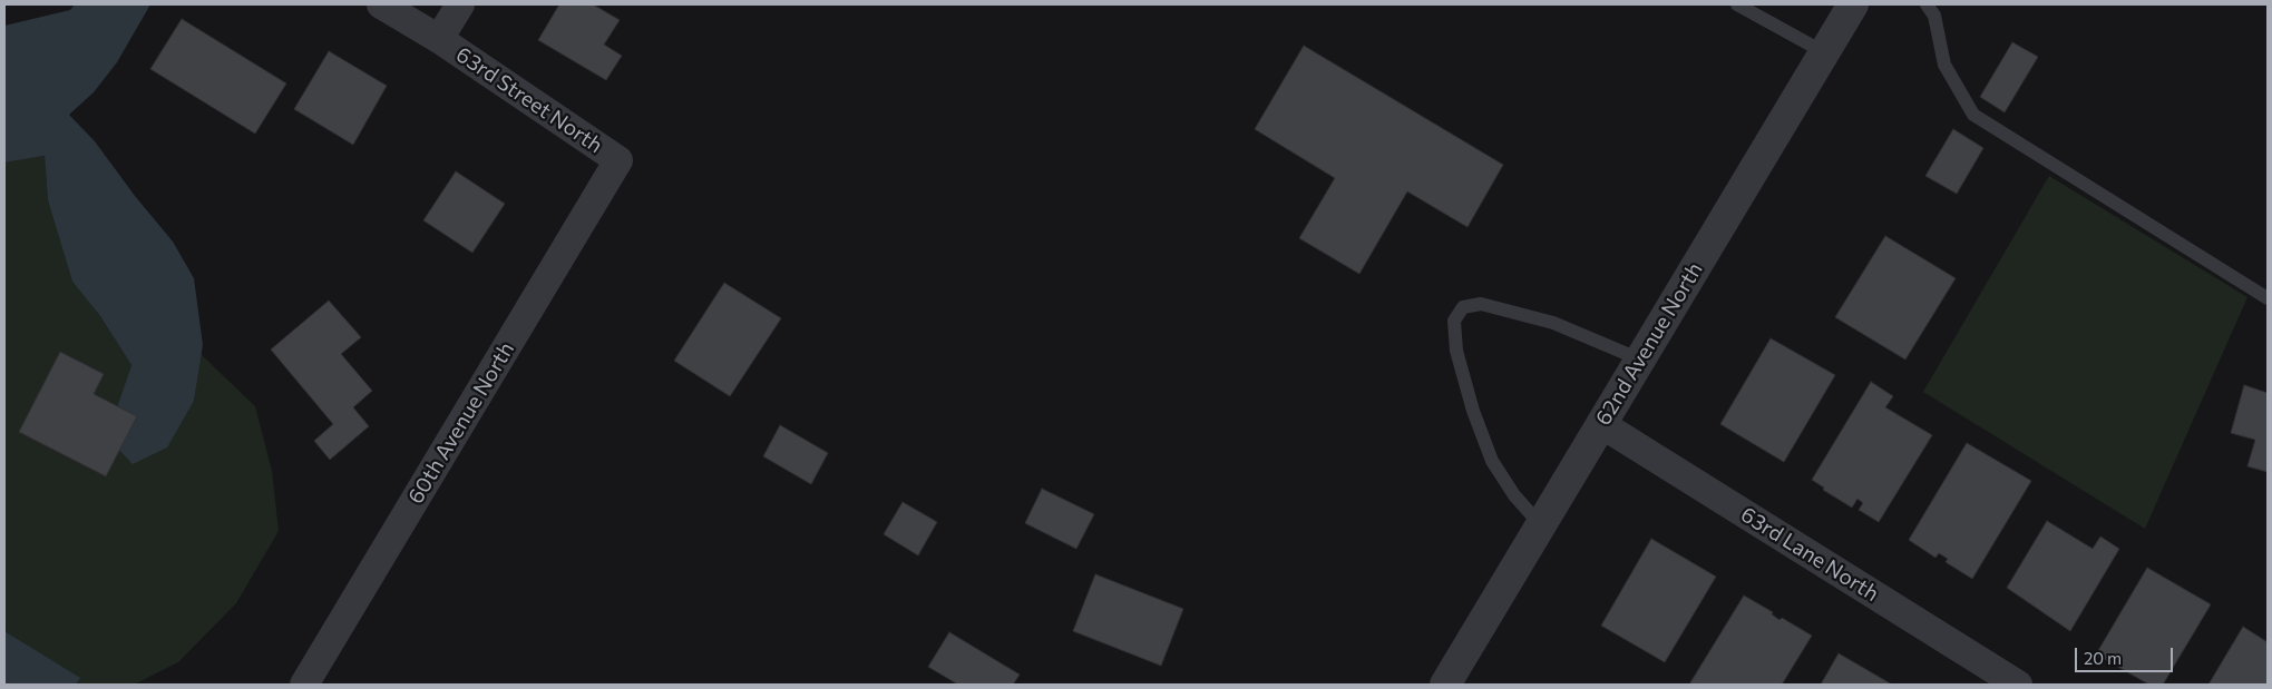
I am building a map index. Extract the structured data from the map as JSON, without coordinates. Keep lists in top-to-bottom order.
{
  "streets": {
    "street": [
      "63rd Street North",
      "62nd Avenue North",
      "60th Avenue North",
      "63rd Lane North"
    ]
  },
  "crossings": [
    ["63rd Street North", "60th Avenue North"],
    ["62nd Avenue North", "63rd Lane North"]
  ],
  "scale_bar": "20 m"
}
